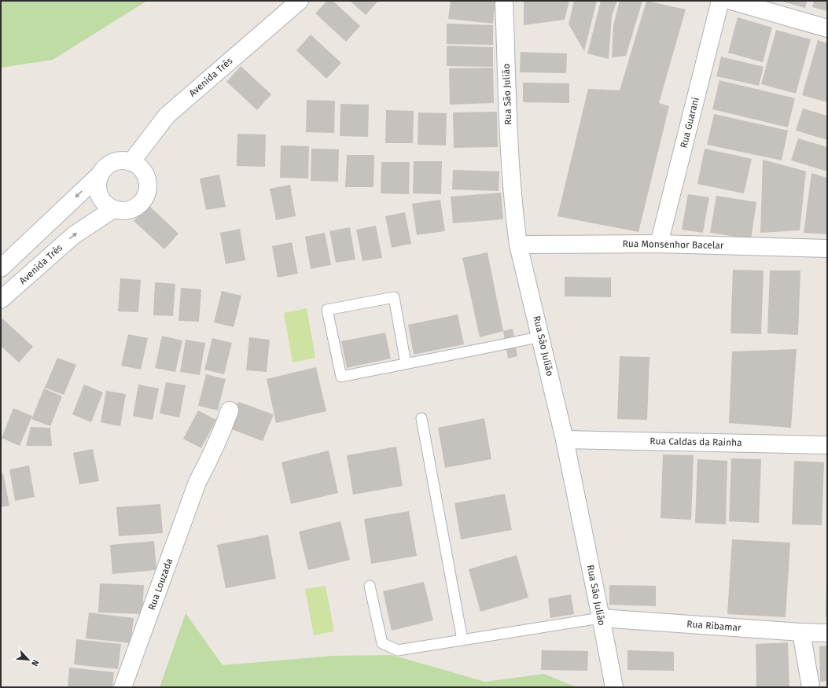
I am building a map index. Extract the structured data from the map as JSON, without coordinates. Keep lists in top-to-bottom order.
{
  "streets": {
    "street": [
      "Avenida Três",
      "Rua São Julião",
      "Rua Guarani",
      "Rua Monsenhor Bacelar",
      "Rua Caldas da Rainha",
      "Rua Louzada",
      "Rua Ribamar"
    ]
  },
  "crossings": [
    ["Rua São Julião", "Rua Monsenhor Bacelar"],
    ["Rua São Julião", "Rua Caldas da Rainha"],
    ["Rua São Julião", "Rua Ribamar"],
    ["Rua Guarani", "Rua Monsenhor Bacelar"]
  ],
  "north": "bottom right"
}
